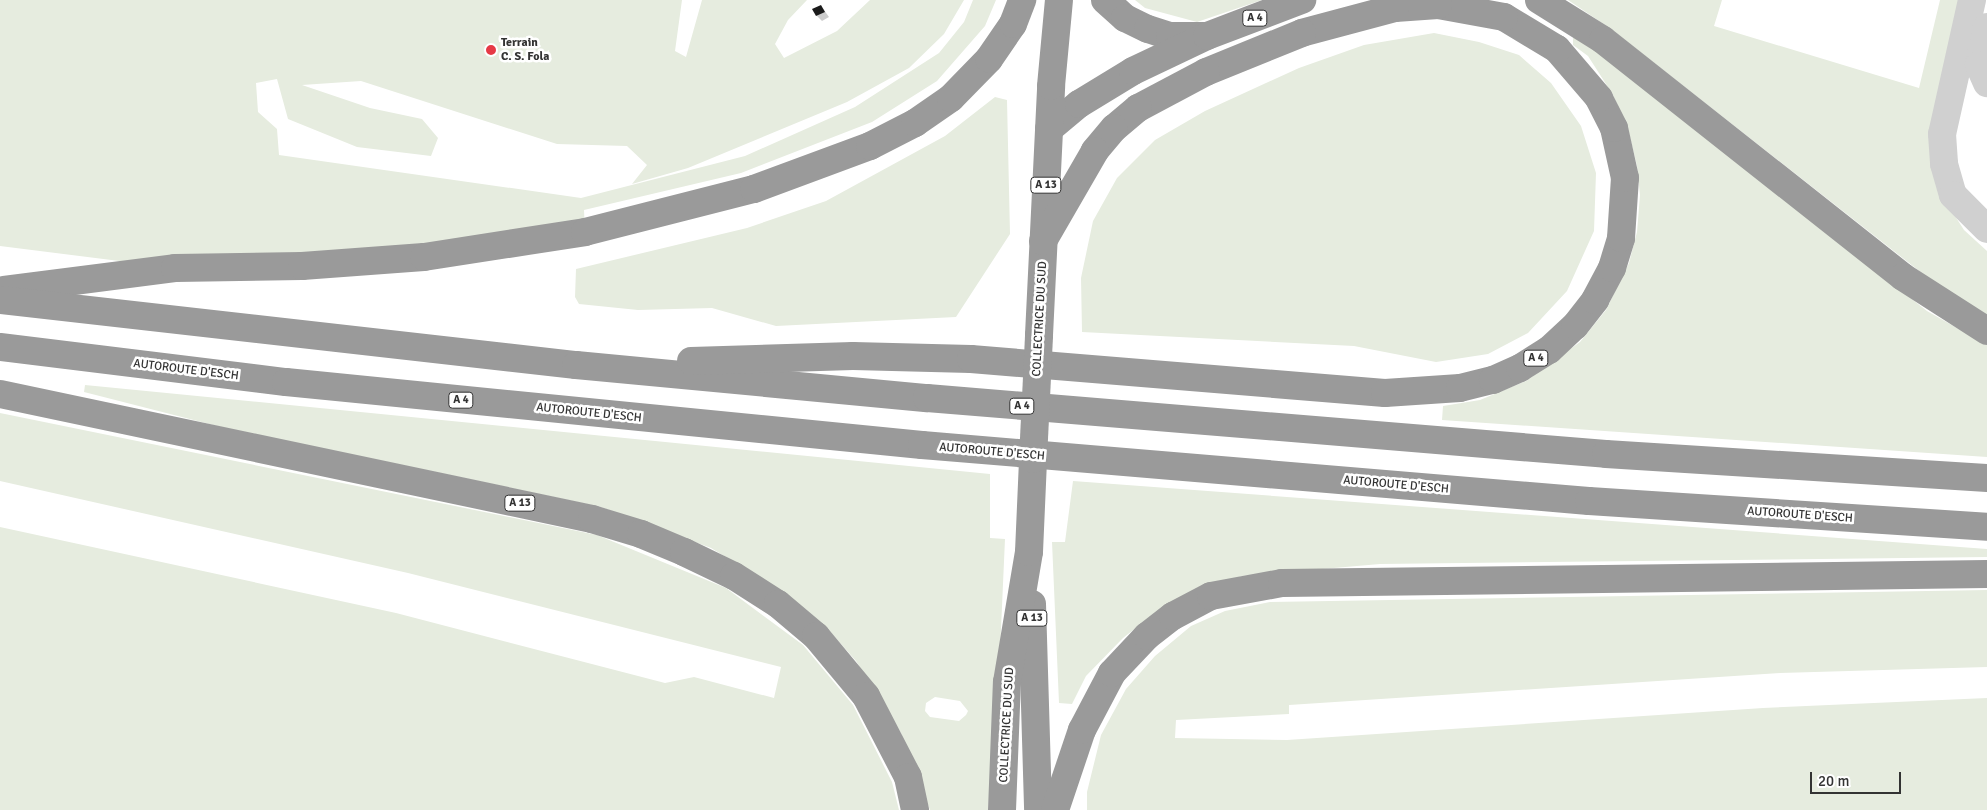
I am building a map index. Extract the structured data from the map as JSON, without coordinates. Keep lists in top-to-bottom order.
{
  "streets": {
    "highway": [
      "A 4",
      "A 13",
      "COLLECTRICE DU SUD",
      "AUTOROUTE D'ESCH"
    ]
  },
  "crossings": [
    ["A 4", "COLLECTRICE DU SUD"]
  ],
  "places": ["Terrain C. S. Fola"],
  "scale_bar": "20 m"
}
